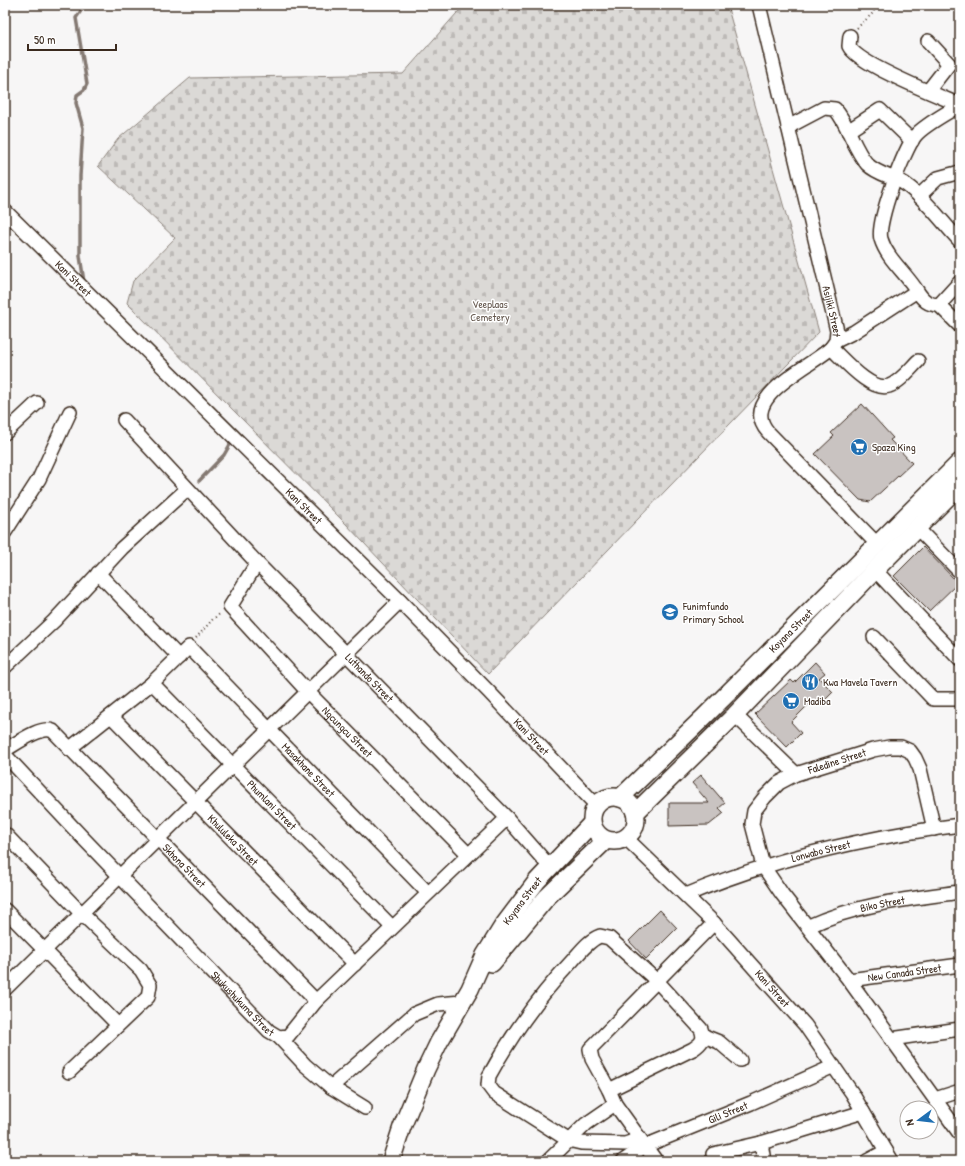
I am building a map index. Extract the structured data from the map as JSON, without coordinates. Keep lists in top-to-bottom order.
{
  "streets": {
    "main road": ["Koyana Street"],
    "street": [
      "Kani Street",
      "Asijiki Street",
      "Luthando Street",
      "Ngcungcu Street",
      "Faledine Street",
      "Masakhane Street",
      "Phumlani Street",
      "Khululeka Street",
      "Lonwabo Street",
      "Skhona Street",
      "Biko Street",
      "New Canada Street",
      "Shukushukuma Street",
      "Gili Street"
    ]
  },
  "crossings": [
    ["Kani Street", "Koyana Street"],
    ["Kani Street", "Lonwabo Street"],
    ["Kani Street", "Gili Street"],
    ["Asijiki Street", "Koyana Street"],
    ["Koyana Street", "Luthando Street"],
    ["Luthando Street", "Shukushukuma Street"],
    ["Ngcungcu Street", "Shukushukuma Street"],
    ["Faledine Street", "Lonwabo Street"],
    ["Faledine Street", "Biko Street"],
    ["Faledine Street", "New Canada Street"],
    ["Masakhane Street", "Shukushukuma Street"],
    ["Phumlani Street", "Shukushukuma Street"],
    ["Khululeka Street", "Shukushukuma Street"],
    ["Skhona Street", "Shukushukuma Street"]
  ],
  "parks": ["Veeplaas Cemetery"],
  "places": {
    "supermarket": ["Spaza King", "Madiba"],
    "school or university": ["Funimfundo Primary School"],
    "restaurant": ["Kwa Mavela Tavern"]
  },
  "scale_bar": "50 m",
  "north": "left"
}
